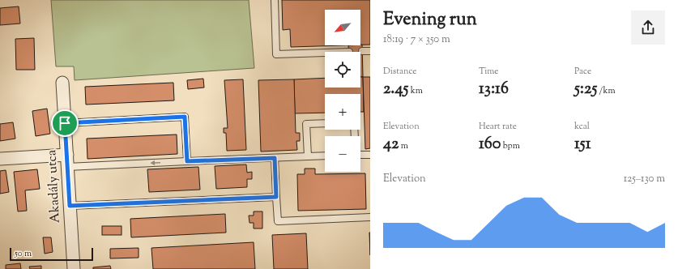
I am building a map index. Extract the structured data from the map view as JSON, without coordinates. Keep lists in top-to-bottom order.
{
  "streets": {
    "street": ["Akadály utca"]
  },
  "scale_bar": "50 m",
  "north": "bottom left",
  "page": {
    "heading": ["Evening run", "18:19 · 7 × 350 m"],
    "map_buttons": ["+", "−"],
    "stats": [
      ["Distance", "2.45 km"],
      ["Time", "13:16"],
      ["Pace", "5:25 /km"],
      ["Elevation", "42 m"],
      ["Heart rate", "160 bpm"],
      ["kcal", "151"]
    ],
    "chart": ["Elevation", "125–130 m"],
    "scale": "50 m"
  }
}
